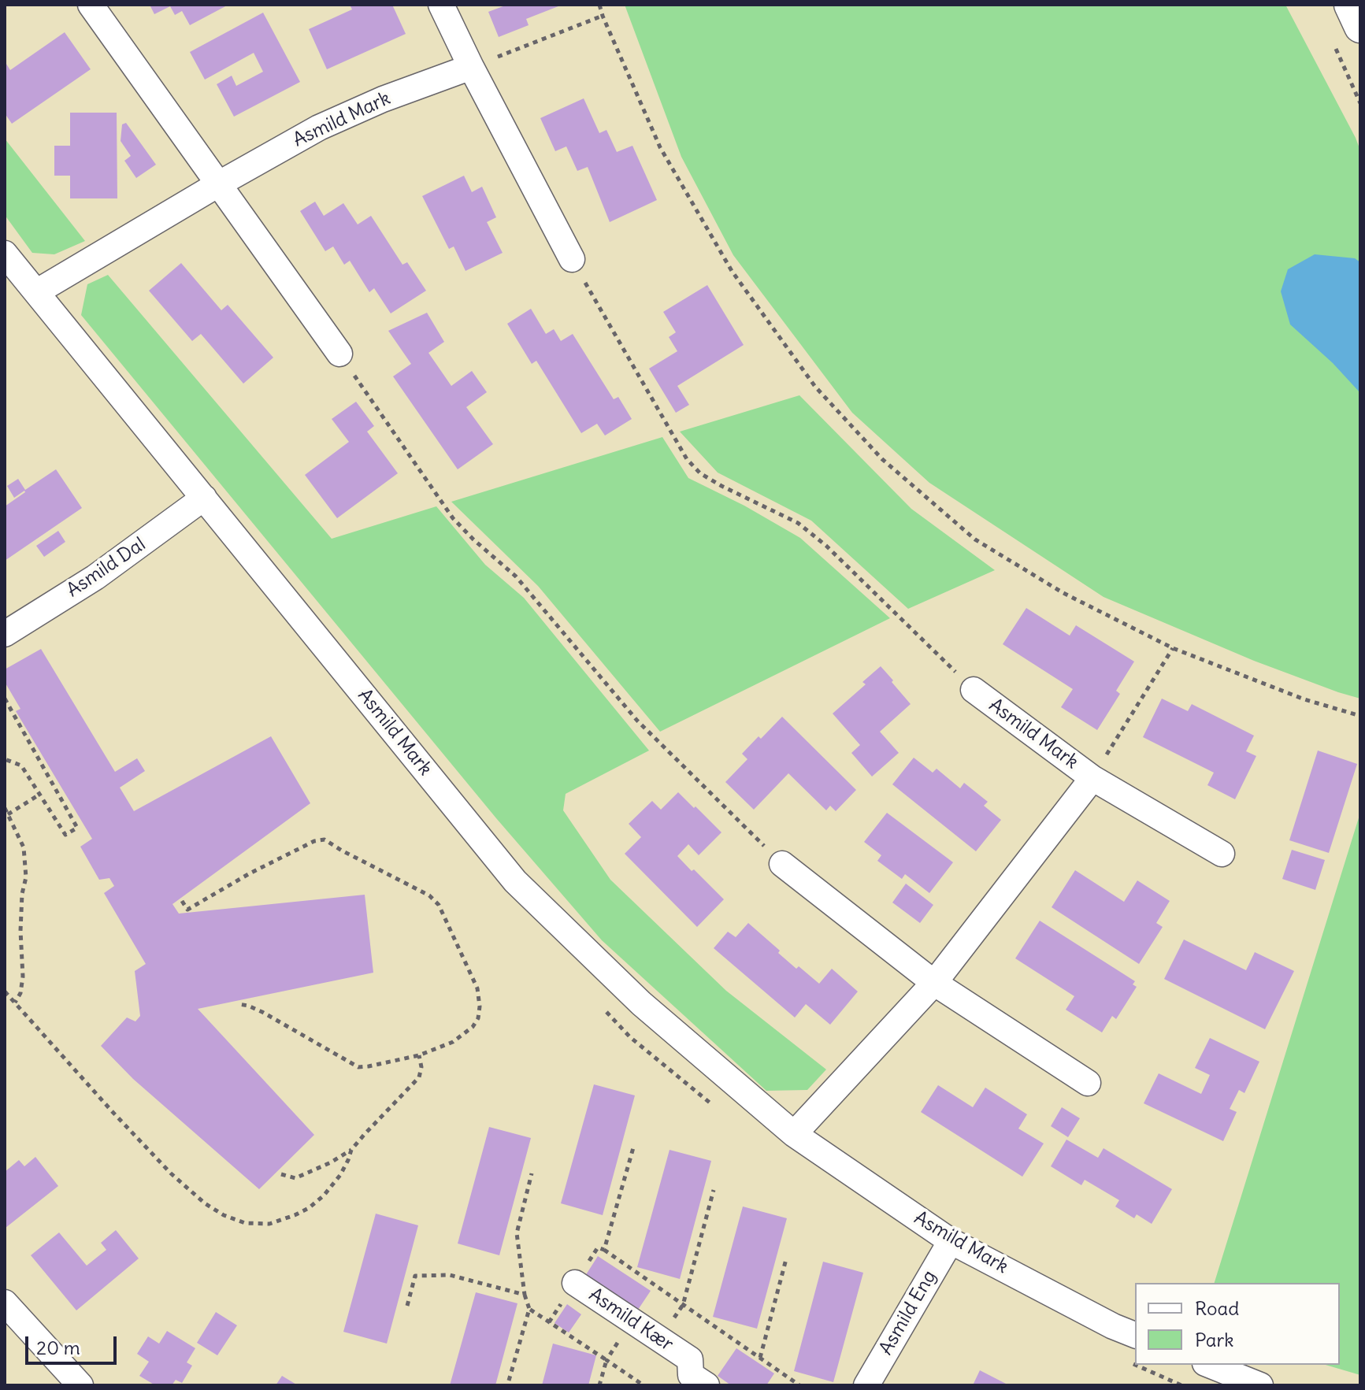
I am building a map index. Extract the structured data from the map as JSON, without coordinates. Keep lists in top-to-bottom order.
{
  "streets": {
    "street": [
      "Asmild Mark",
      "Asmild Dal",
      "Asmild Eng",
      "Asmild Kær"
    ]
  },
  "crossings": [
    ["Asmild Mark", "Asmild Dal"],
    ["Asmild Mark", "Asmild Eng"]
  ],
  "legend": ["Road", "Park"],
  "scale_bar": "20 m"
}
